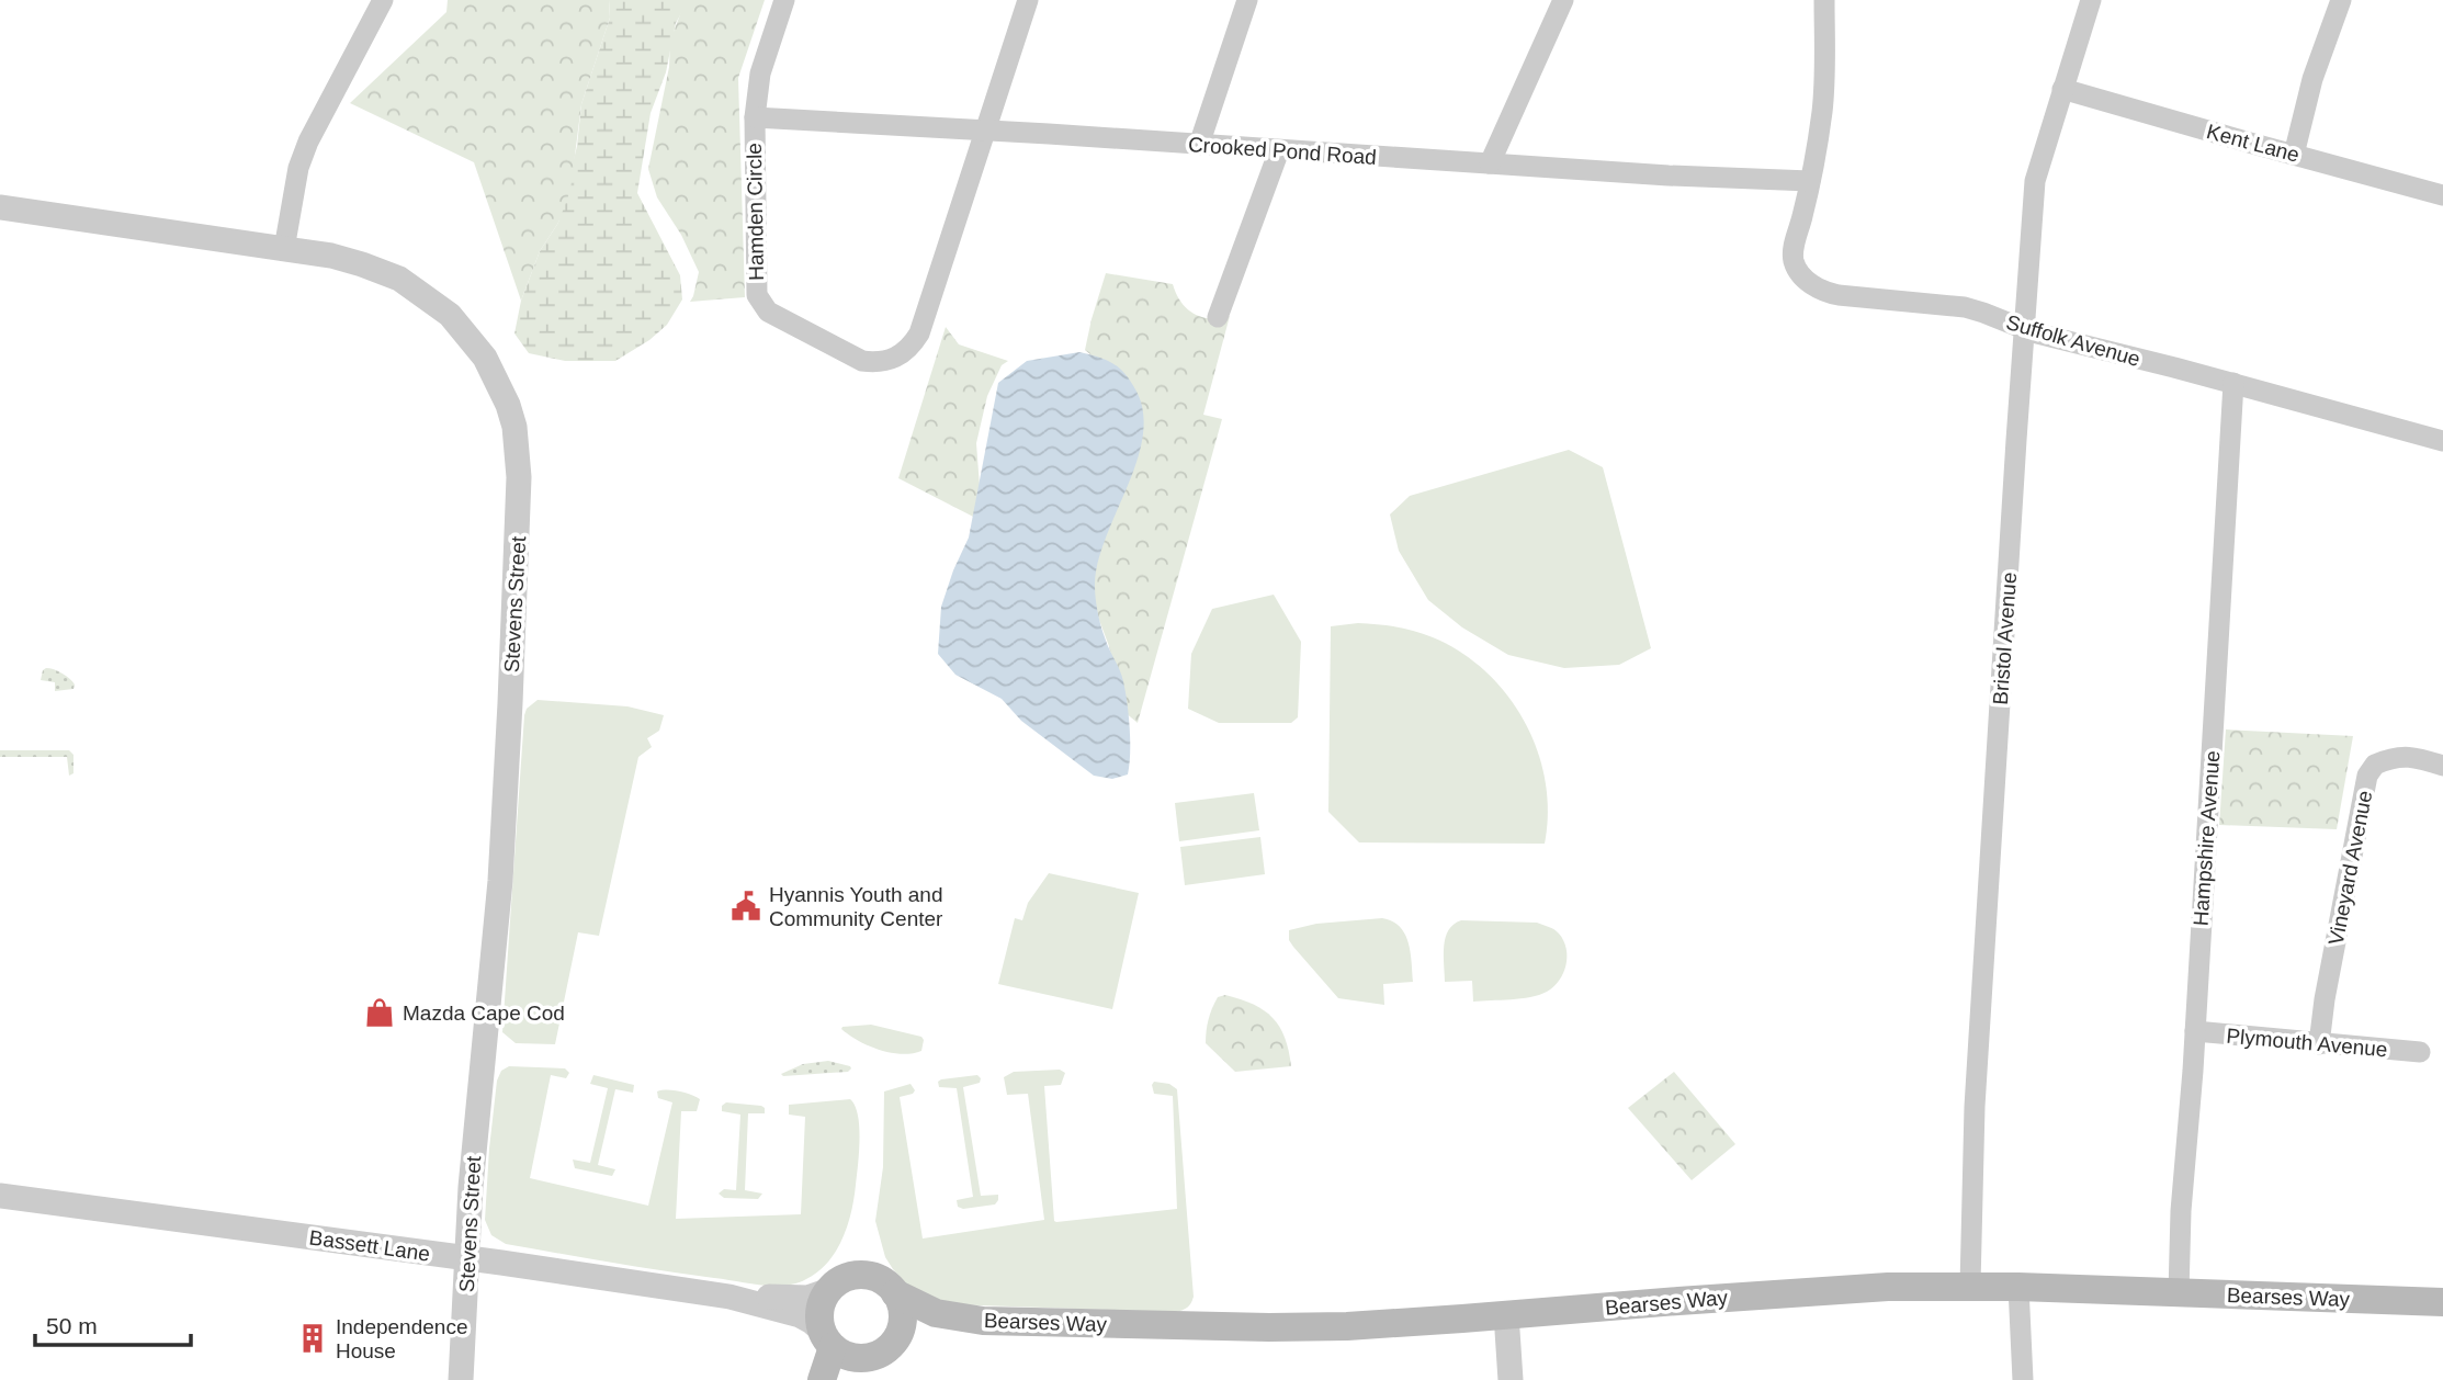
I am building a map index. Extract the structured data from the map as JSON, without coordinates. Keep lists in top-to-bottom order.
{
  "streets": {
    "main road": ["Bearses Way"],
    "street": [
      "Kent Lane",
      "Crooked Pond Road",
      "Hamden Circle",
      "Suffolk Avenue",
      "Stevens Street",
      "Bristol Avenue",
      "Hampshire Avenue",
      "Vineyard Avenue",
      "Plymouth Avenue",
      "Bassett Lane"
    ]
  },
  "crossings": [
    ["Kent Lane", "Bristol Avenue"],
    ["Crooked Pond Road", "Hamden Circle"],
    ["Crooked Pond Road", "Suffolk Avenue"],
    ["Suffolk Avenue", "Bristol Avenue"],
    ["Suffolk Avenue", "Hampshire Avenue"],
    ["Stevens Street", "Bassett Lane"],
    ["Bristol Avenue", "Bearses Way"],
    ["Hampshire Avenue", "Plymouth Avenue"],
    ["Hampshire Avenue", "Bearses Way"],
    ["Vineyard Avenue", "Plymouth Avenue"],
    ["Bassett Lane", "Bearses Way"]
  ],
  "places": {
    "public building": ["Hyannis Youth and Community Center"],
    "shop": ["Mazda Cape Cod"],
    "building": ["Independence House"]
  },
  "scale_bar": "50 m"
}
